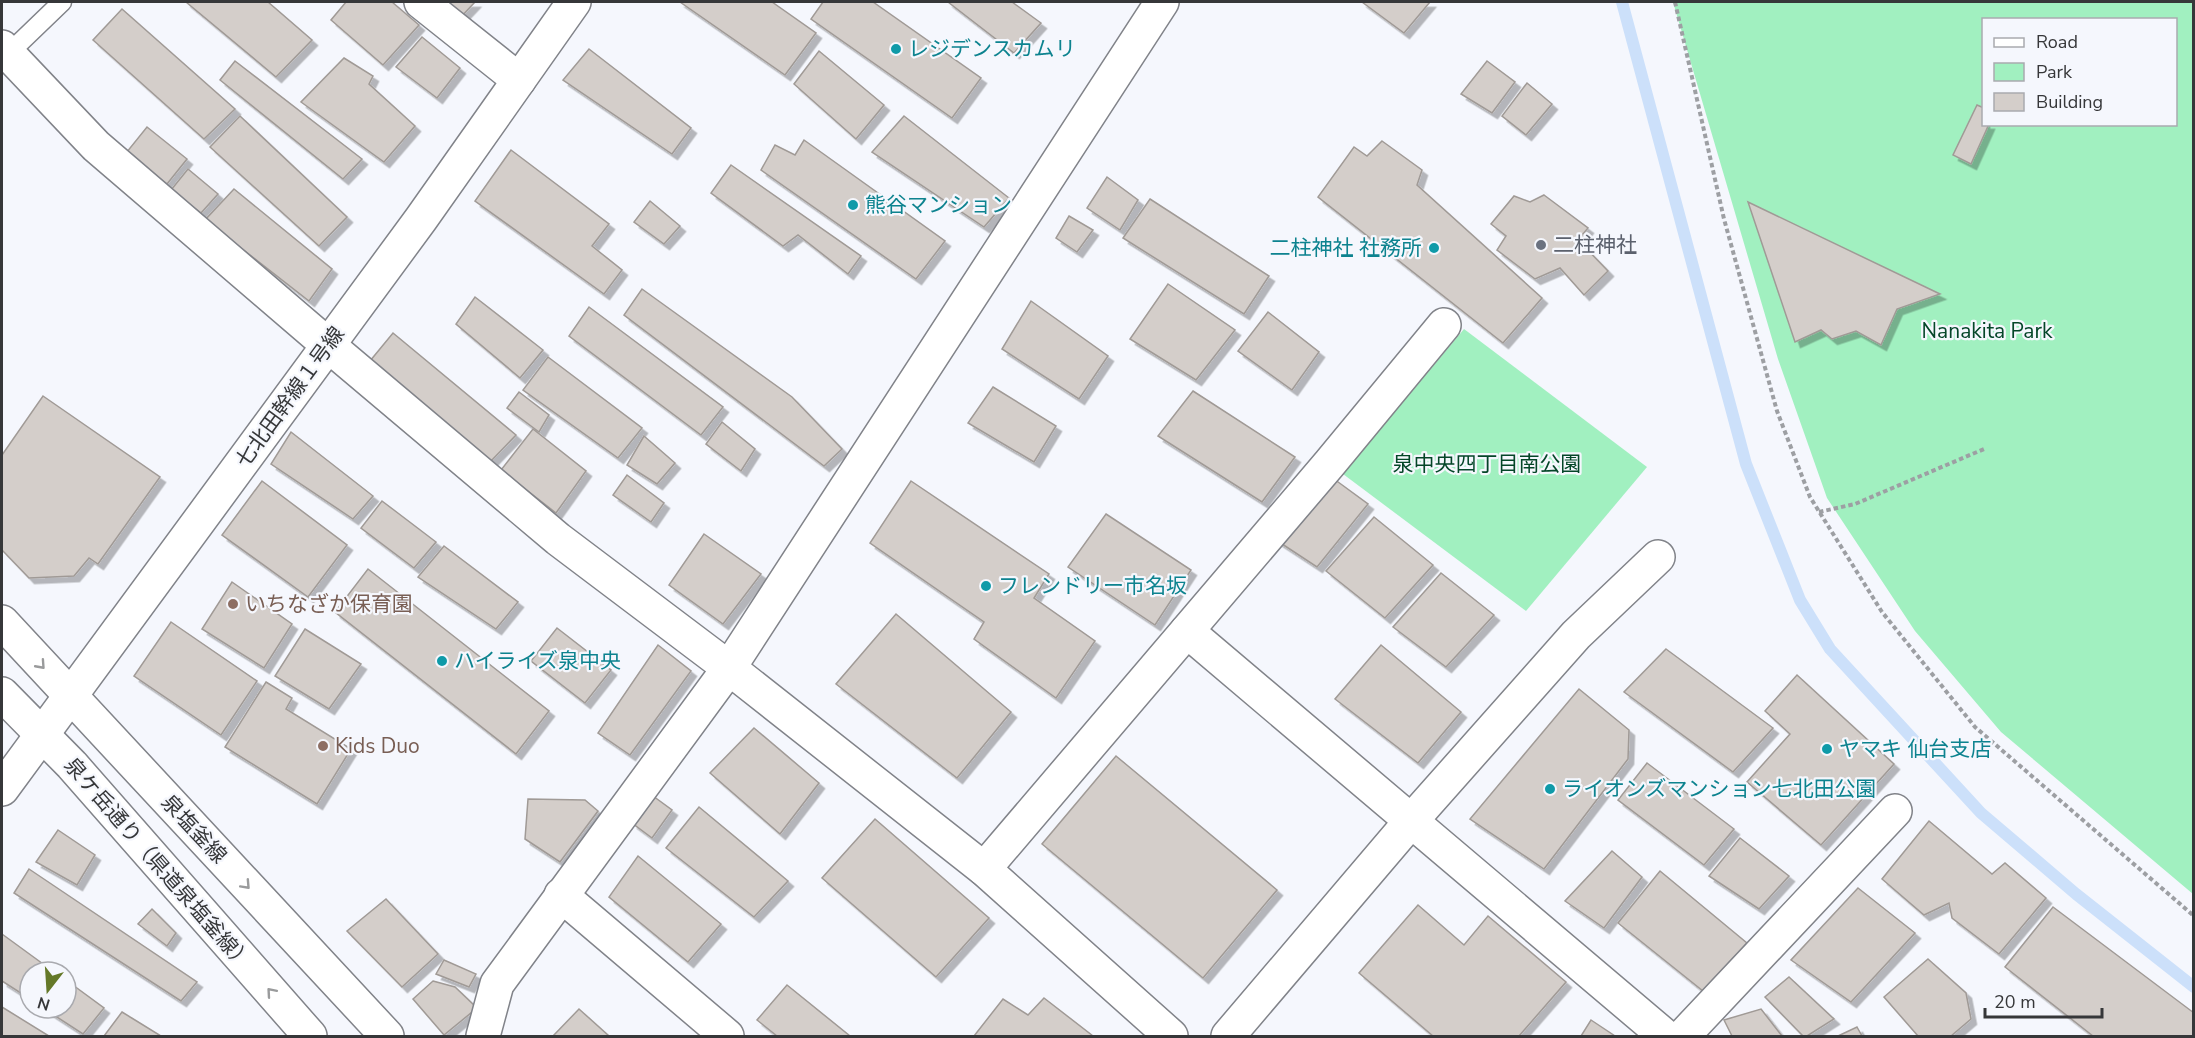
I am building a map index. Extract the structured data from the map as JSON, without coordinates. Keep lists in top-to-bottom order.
{
  "streets": {
    "street": ["七北田幹線１号線", "泉塩釜線", "泉ケ岳通り（県道泉塩釜線）"]
  },
  "crossings": [
    ["七北田幹線１号線", "泉塩釜線"],
    ["七北田幹線１号線", "泉ケ岳通り（県道泉塩釜線）"]
  ],
  "one_way": ["泉塩釜線", "泉ケ岳通り（県道泉塩釜線）"],
  "parks": ["Nanakita Park", "泉中央四丁目南公園"],
  "places": [
    "レジデンスカムリ",
    "熊谷マンション",
    "二柱神社",
    "二柱神社 社務所",
    "フレンドリー市名坂",
    "いちなざか保育園",
    "ハイライズ泉中央",
    "Kids Duo",
    "ヤマキ 仙台支店",
    "ライオンズマンション七北田公園"
  ],
  "legend": ["Road", "Park", "Building"],
  "scale_bar": "20 m",
  "north": "bottom"
}
